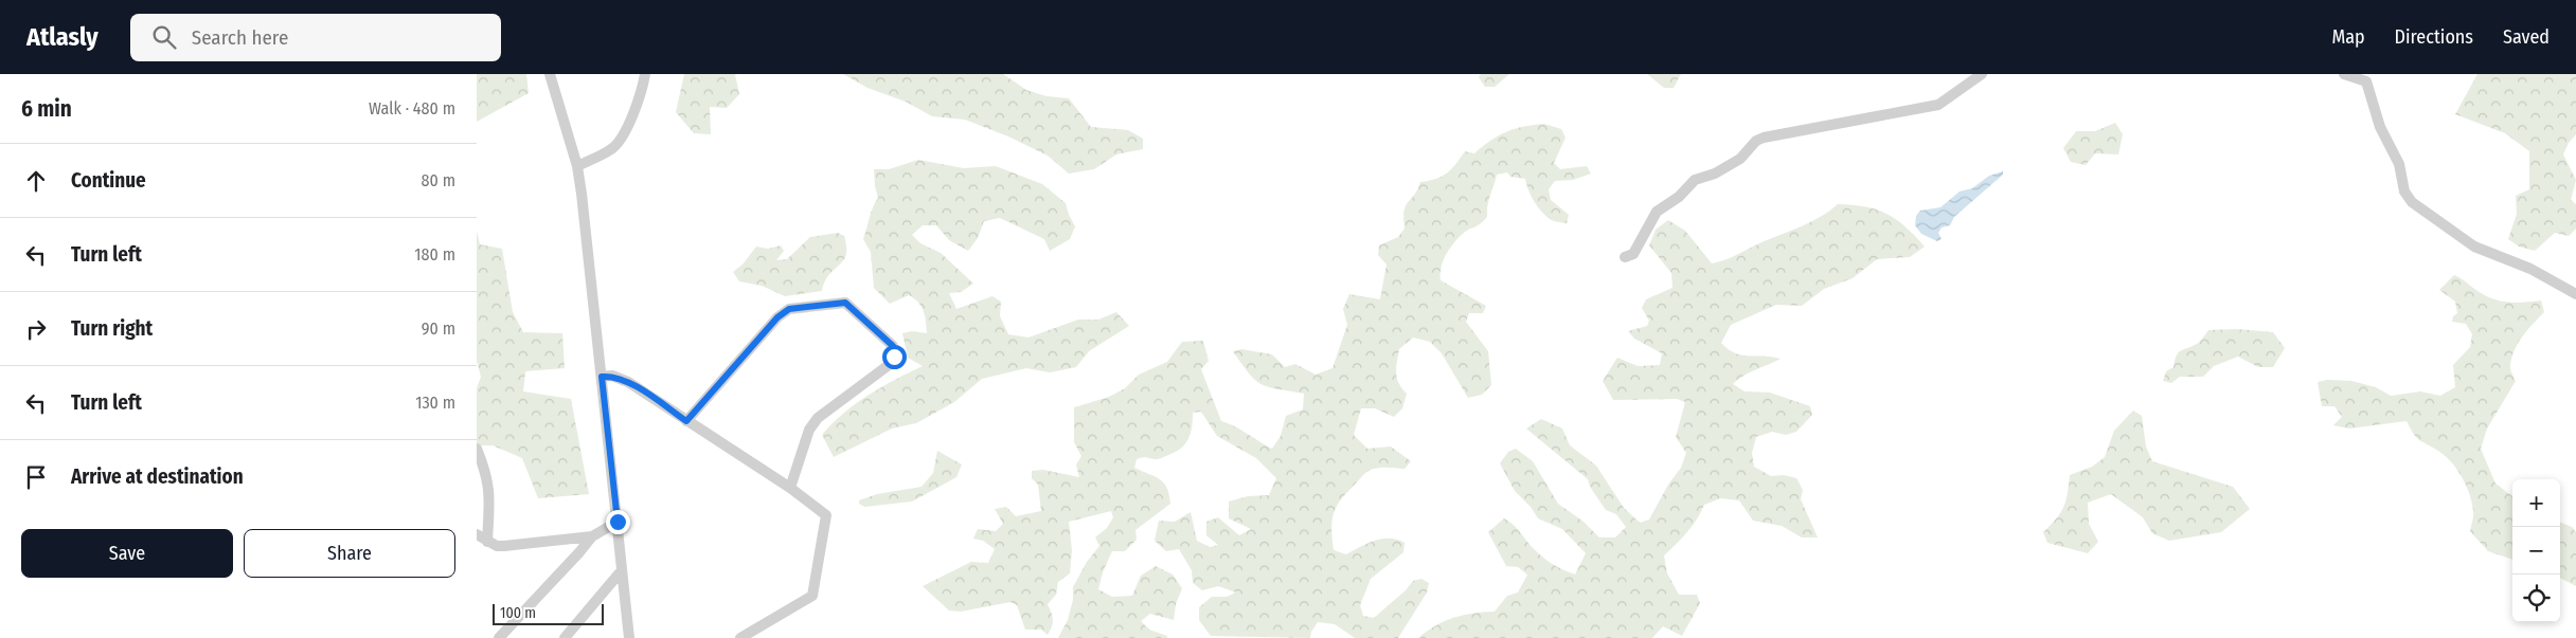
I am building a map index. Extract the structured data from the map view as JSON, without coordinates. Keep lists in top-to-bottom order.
{
  "scale_bar": "100 m",
  "page": {
    "header": "Atlasly",
    "search": "Search here",
    "nav": ["Map", "Directions", "Saved"],
    "heading": ["6 min", "Walk · 480 m"],
    "list": [
      ["Continue", "80 m"],
      ["Turn left", "180 m"],
      ["Turn right", "90 m"],
      ["Turn left", "130 m"],
      "Arrive at destination"
    ],
    "map_buttons": ["+", "−"],
    "buttons": ["Save", "Share"],
    "scale": "100 m"
  }
}
